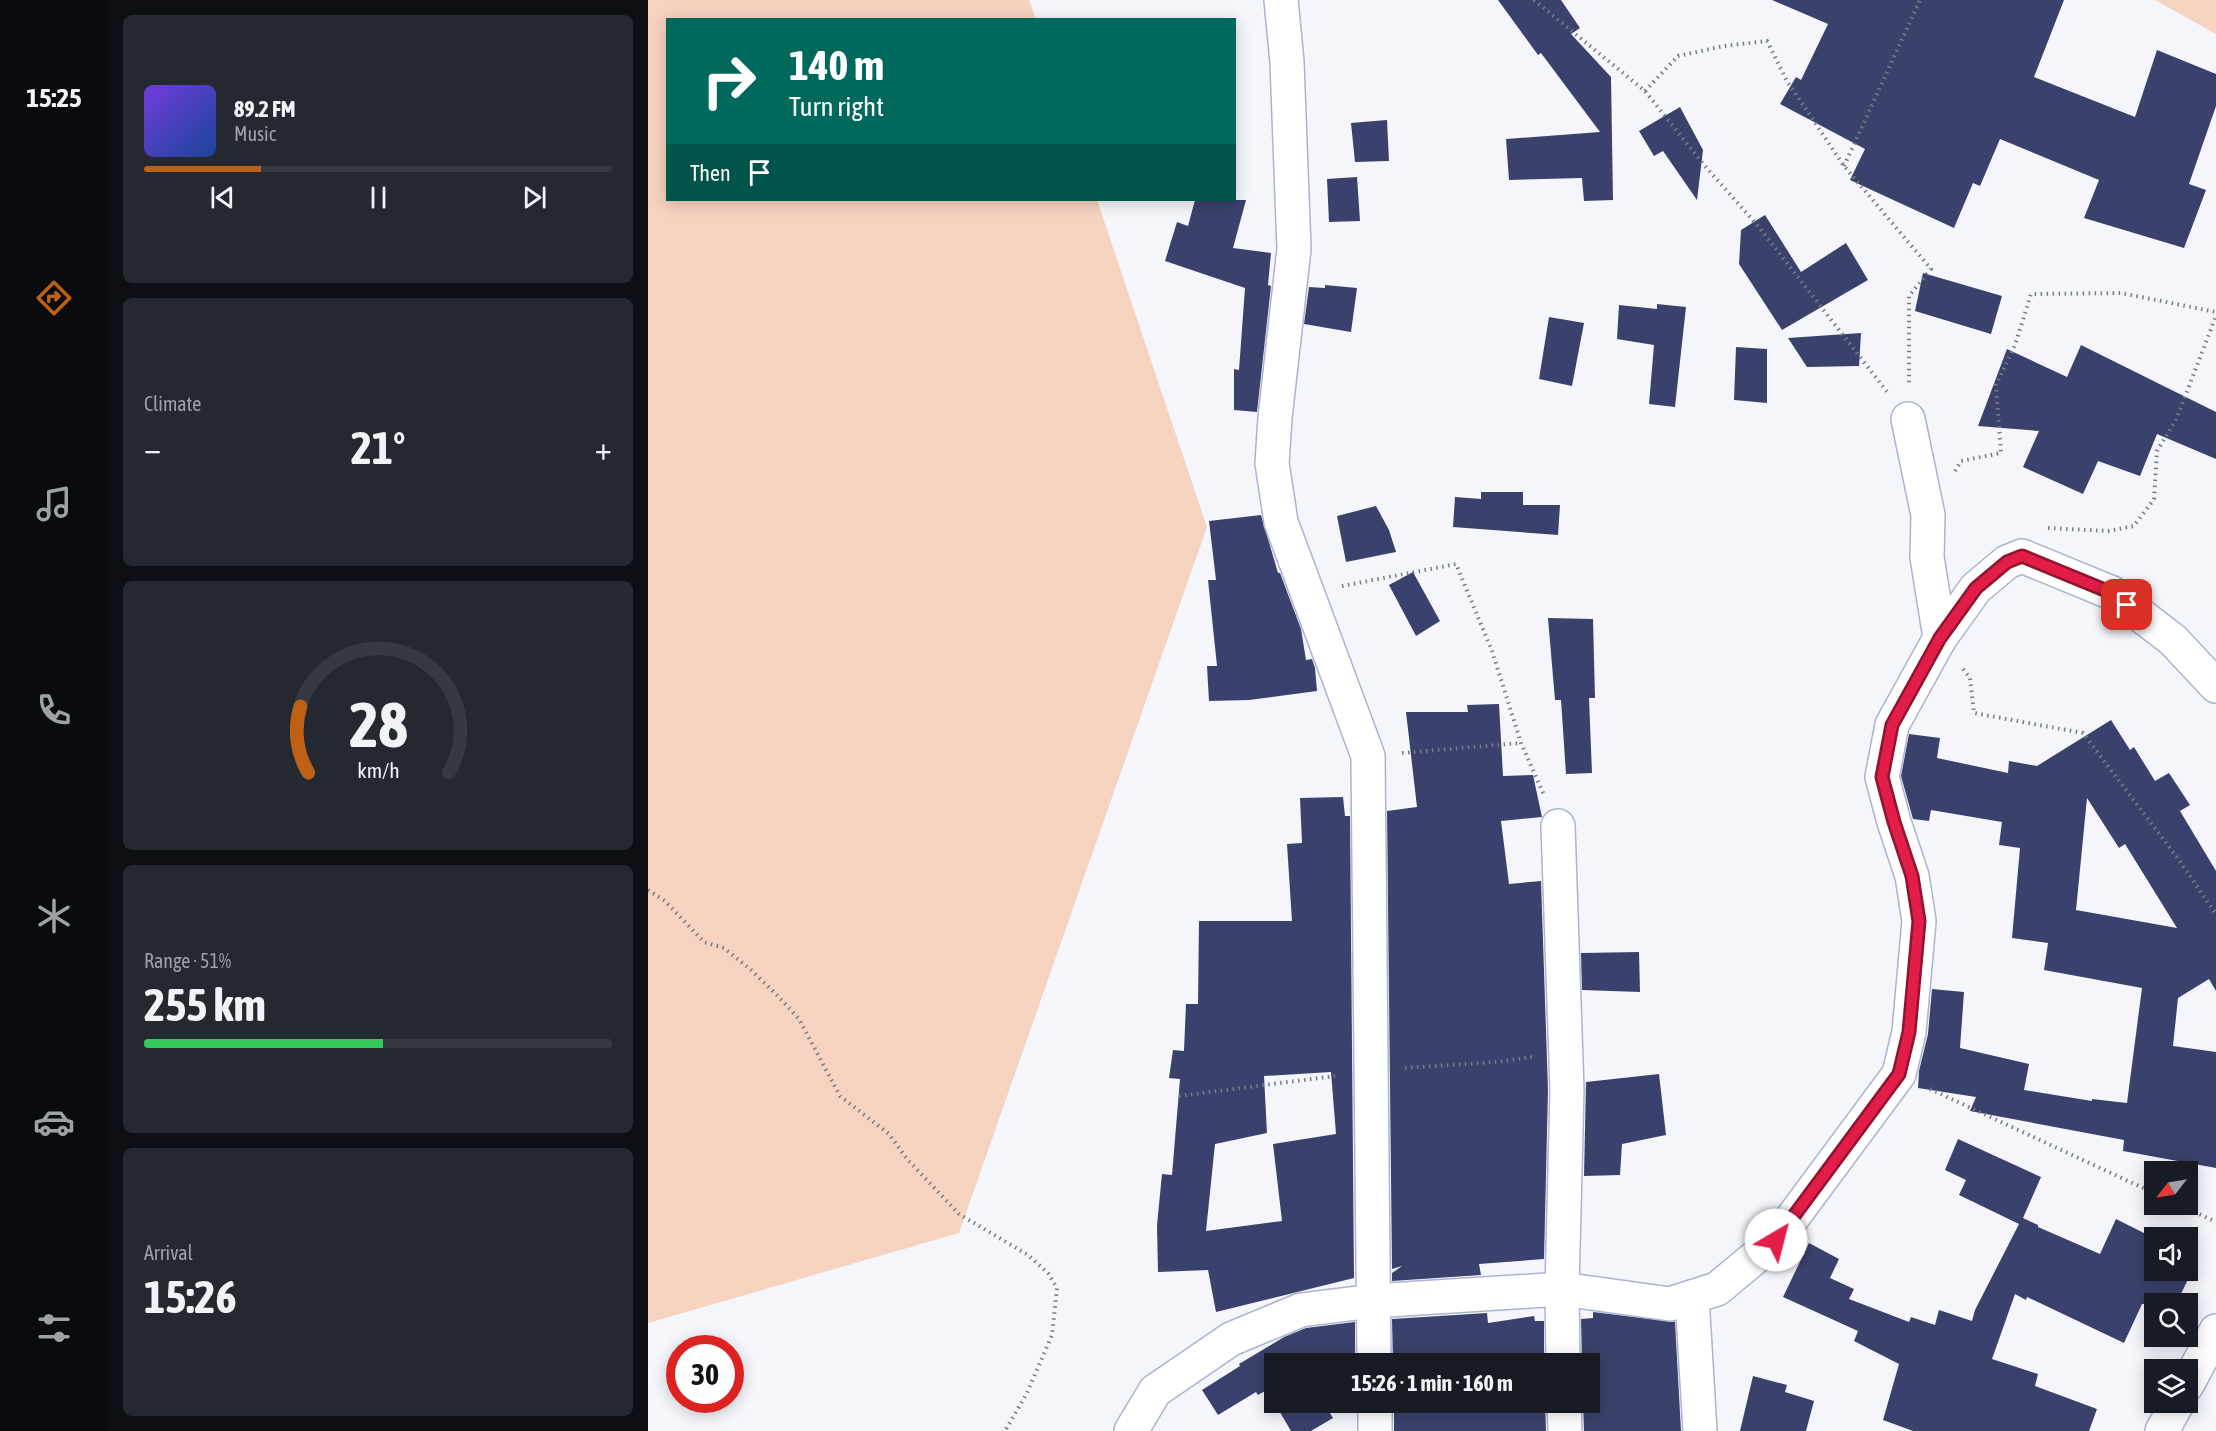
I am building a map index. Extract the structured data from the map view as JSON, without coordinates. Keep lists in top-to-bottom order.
{
  "north": "bottom left",
  "page": {
    "tabs": "15:25",
    "turn": ["140 m", "Turn right"],
    "song": ["89.2 FM", "Music"],
    "then": "Then",
    "tile": [
      "Climate",
      ["Range · 51%", "255 km"],
      ["Arrival", "15:26"]
    ],
    "heat": ["−", "21°", "+"],
    "limit": "30",
    "trip": "15:26 · 1 min · 160 m",
    "gauge": ["28", "km/h"]
  }
}
